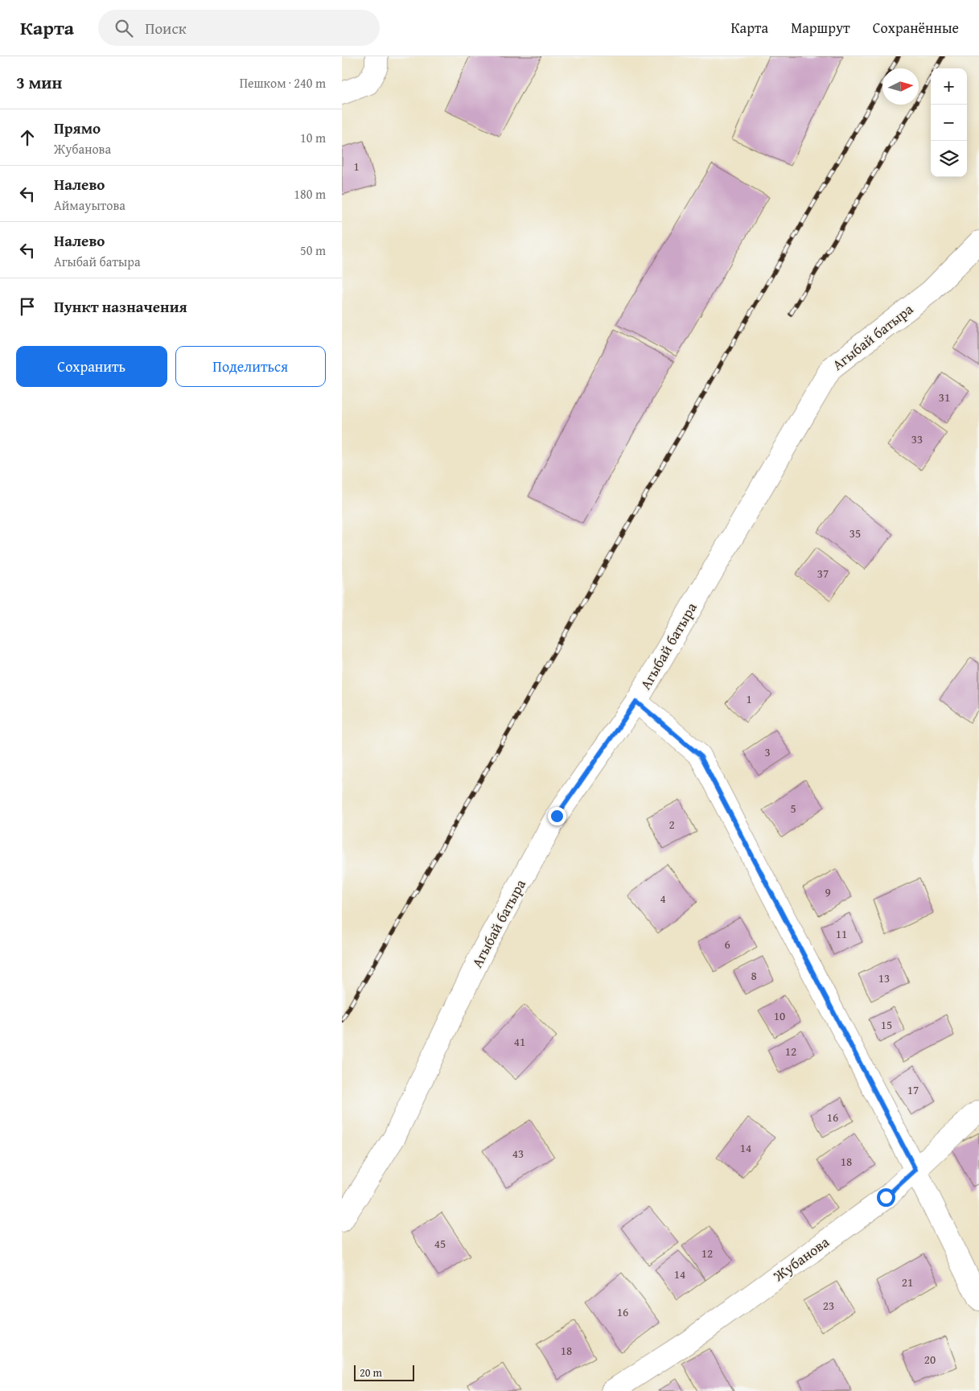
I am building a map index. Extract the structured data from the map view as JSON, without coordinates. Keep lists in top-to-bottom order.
{
  "streets": {
    "street": ["Агыбай батыра", "Жубанова"]
  },
  "house_numbers": [
    "1",
    "31",
    "33",
    "35",
    "37",
    "1",
    "3",
    "5",
    "2",
    "9",
    "4",
    "11",
    "6",
    "8",
    "13",
    "10",
    "15",
    "41",
    "12",
    "17",
    "16",
    "14",
    "43",
    "18",
    "45",
    "12",
    "14",
    "21",
    "23",
    "16",
    "18",
    "20"
  ],
  "scale_bar": "20 m",
  "north": "right",
  "page": {
    "header": "Карта",
    "search": "Поиск",
    "nav": ["Карта", "Маршрут", "Сохранённые"],
    "heading": ["3 мин", "Пешком · 240 m"],
    "map_buttons": ["+", "−"],
    "list": [
      ["Прямо", "Жубанова", "10 m"],
      ["Налево", "Аймауытова", "180 m"],
      ["Налево", "Агыбай батыра", "50 m"],
      "Пункт назначения"
    ],
    "buttons": ["Сохранить", "Поделиться"],
    "scale": "20 m"
  }
}
